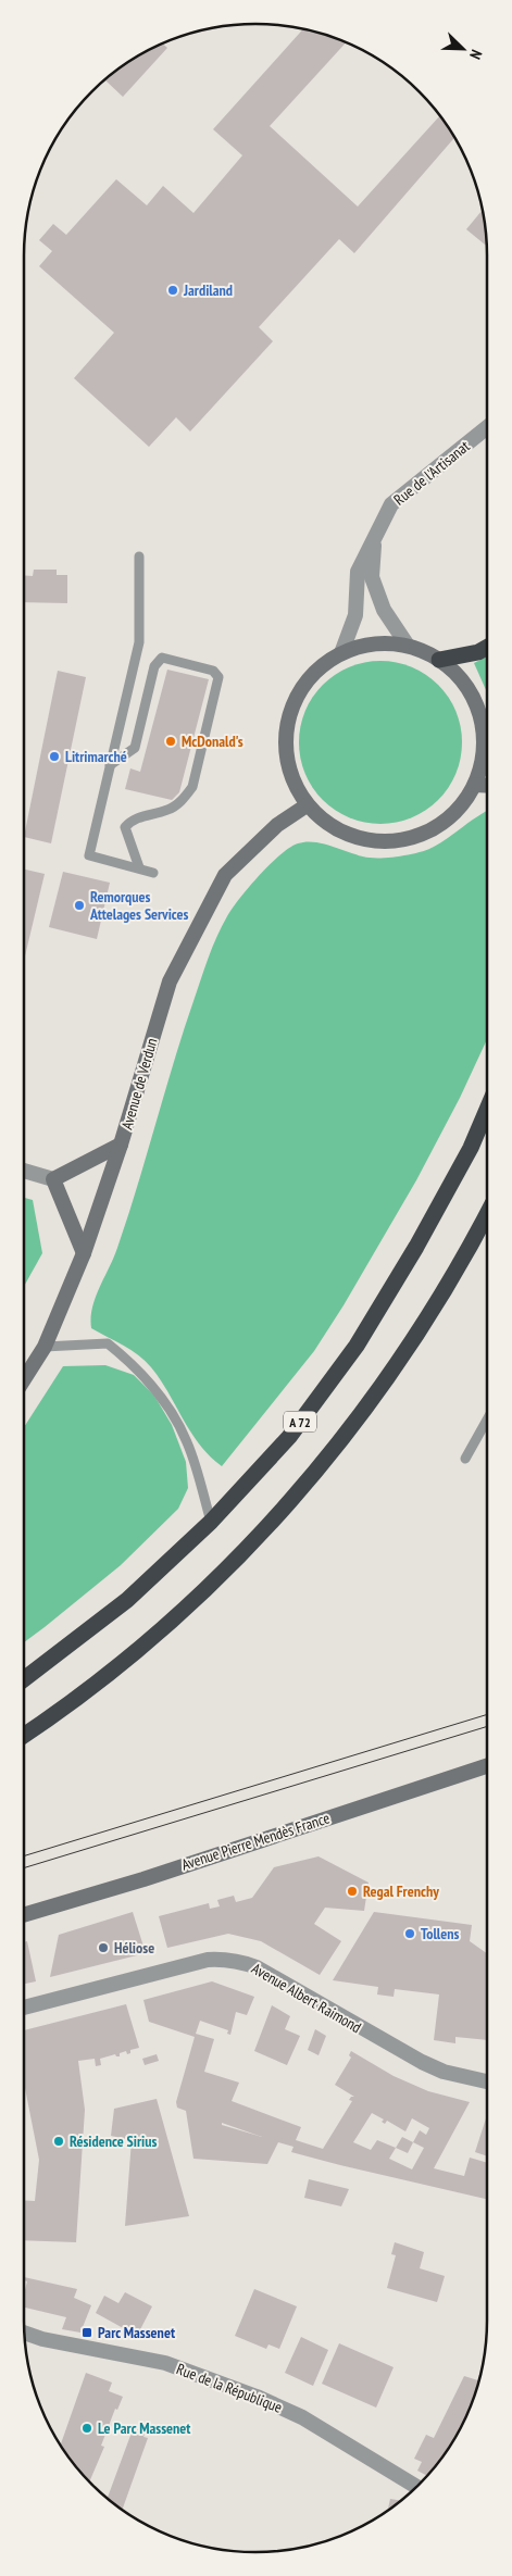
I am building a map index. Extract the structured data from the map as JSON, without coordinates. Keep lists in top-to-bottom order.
{
  "streets": {
    "highway": ["A 72"],
    "main road": ["Avenue de Verdun", "Avenue Pierre Mendès France"],
    "street": ["Rue de l'Artisanat", "Avenue Albert Raimond", "Rue de la République"]
  },
  "places": {
    "other": [
      "Jardiland",
      "McDonald's",
      "Litrimarché",
      "Remorques Attelages Services",
      "Regal Frenchy",
      "Tollens",
      "Héliose",
      "Résidence Sirius",
      "Le Parc Massenet"
    ],
    "transit": ["Parc Massenet"]
  },
  "north": "bottom right"
}
